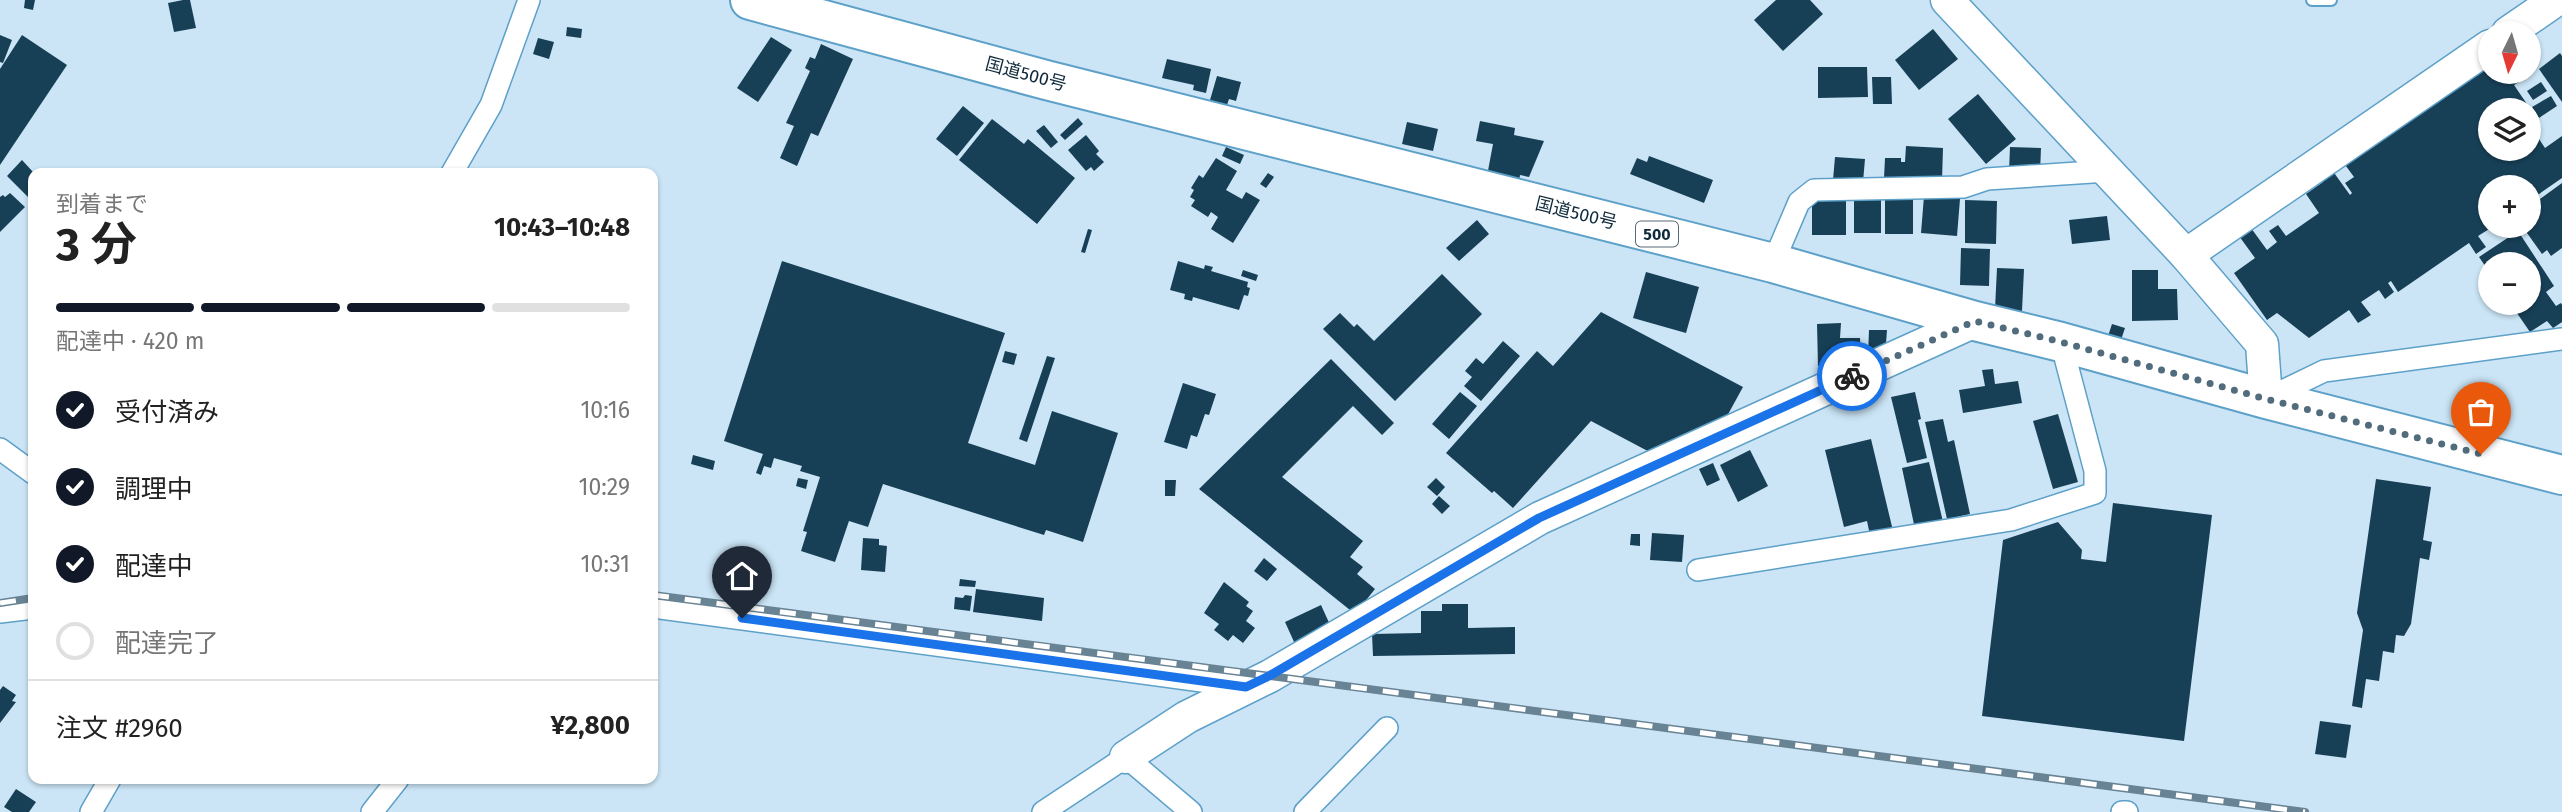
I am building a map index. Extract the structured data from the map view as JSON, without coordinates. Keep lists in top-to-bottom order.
{
  "streets": {
    "highway": ["国道500号", "500"]
  },
  "north": "bottom",
  "page": {
    "map_buttons": ["+", "−"],
    "heading": ["3 分", "到着まで", "10:43–10:48"],
    "panel": ["注文 #2960", "¥2,800"],
    "bar": "配達中 · 420 m",
    "list": [
      ["受付済み", "10:16"],
      ["調理中", "10:29"],
      ["配達中", "10:31"],
      "配達完了"
    ]
  }
}
